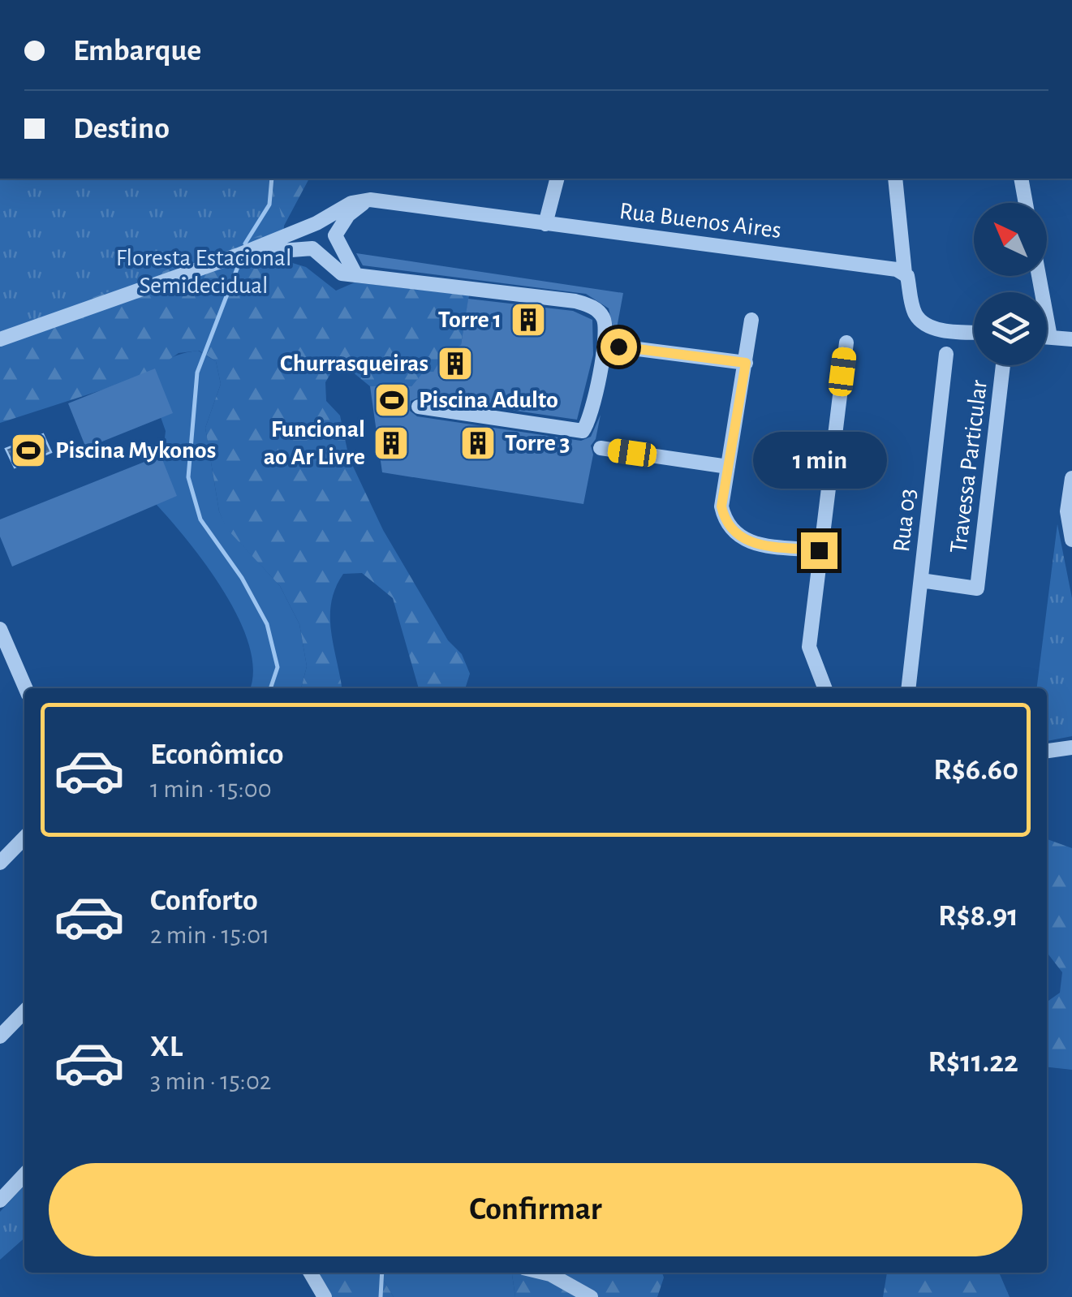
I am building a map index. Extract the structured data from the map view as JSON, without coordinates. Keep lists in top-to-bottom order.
{
  "streets": {
    "street": ["Rua Buenos Aires", "Travessa Particular", "Rua 03"]
  },
  "crossings": [
    ["Travessa Particular", "Rua 03"]
  ],
  "parks": ["Floresta Estacional Semidecidual"],
  "places": {
    "building": [
      "Torre 1",
      "Churrasqueiras",
      "Funcional ao Ar Livre",
      "Torre 3"
    ],
    "sports": ["Piscina Adulto", "Piscina Mykonos"]
  },
  "north": "top left",
  "page": {
    "banner": ["Embarque", "Destino"],
    "bubble": "1 min",
    "list": [
      {
        "name": "Econômico",
        "note": "1 min · 15:00",
        "value": "R$6.60"
      },
      {
        "name": "Conforto",
        "note": "2 min · 15:01",
        "value": "R$8.91"
      },
      {
        "name": "XL",
        "note": "3 min · 15:02",
        "value": "R$11.22"
      }
    ],
    "buttons": "Confirmar"
  }
}
